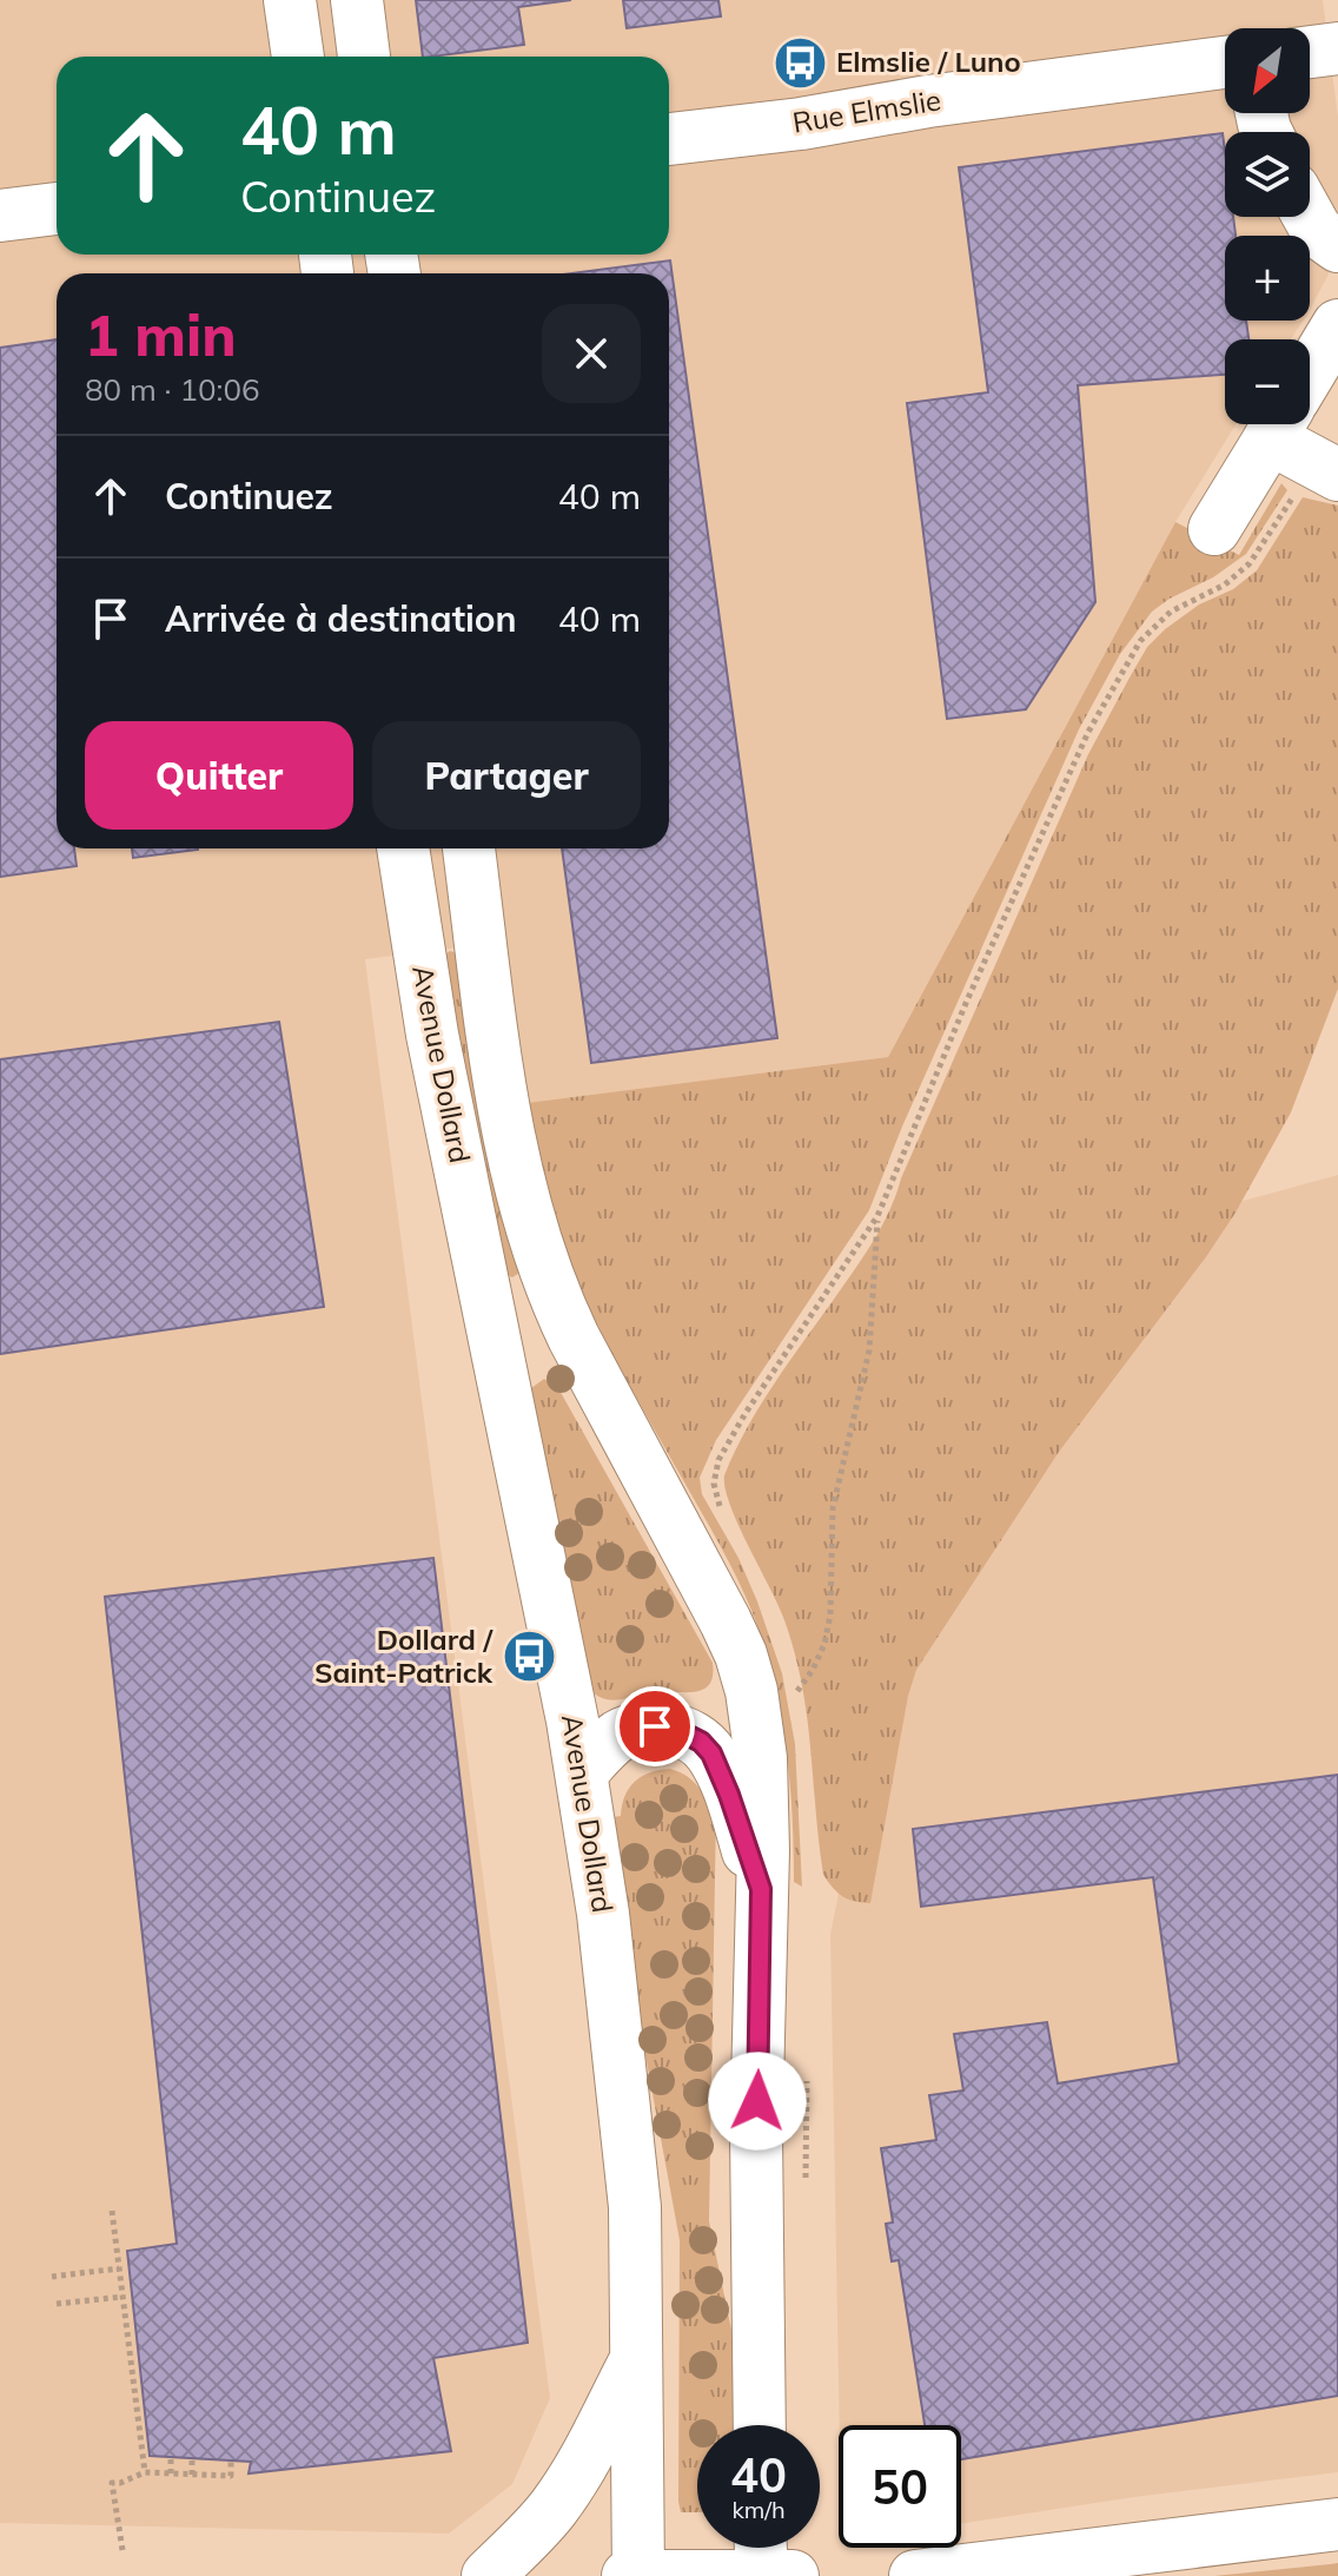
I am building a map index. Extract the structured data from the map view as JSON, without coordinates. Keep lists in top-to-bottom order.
{
  "streets": {
    "main road": ["Rue Elmslie", "Avenue Dollard"]
  },
  "places": {
    "bus stop": ["Elmslie / Luno", "Dollard / Saint-Patrick"]
  },
  "north": "bottom left",
  "page": {
    "map_buttons": ["+", "−"],
    "turn": ["40 m", "Continuez"],
    "heading": ["1 min", "80 m · 10:06"],
    "list": [
      {
        "name": "Continuez",
        "value": "40 m"
      },
      {
        "name": "Arrivée à destination",
        "value": "40 m"
      }
    ],
    "buttons": ["Quitter", "Partager"],
    "speed": "40 km/h",
    "limit": "50"
  }
}
